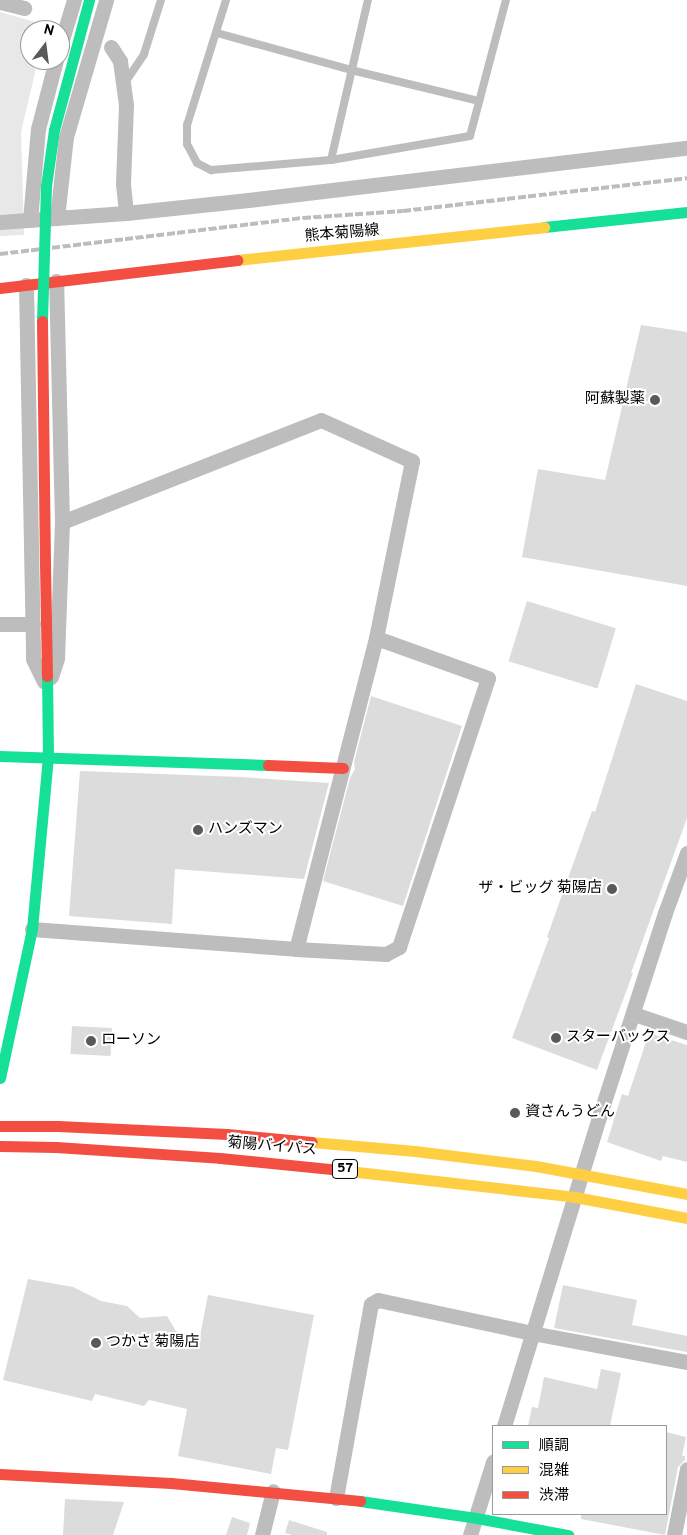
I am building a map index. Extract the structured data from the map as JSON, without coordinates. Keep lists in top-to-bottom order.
{
  "streets": {
    "main road": ["熊本菊陽線", "菊陽バイパス", "57"]
  },
  "places": [
    "阿蘇製薬",
    "ハンズマン",
    "ザ・ビッグ 菊陽店",
    "スターバックス",
    "ローソン",
    "資さんうどん",
    "つかさ 菊陽店"
  ],
  "legend": ["順調", "混雑", "渋滞"],
  "north": "top"
}
